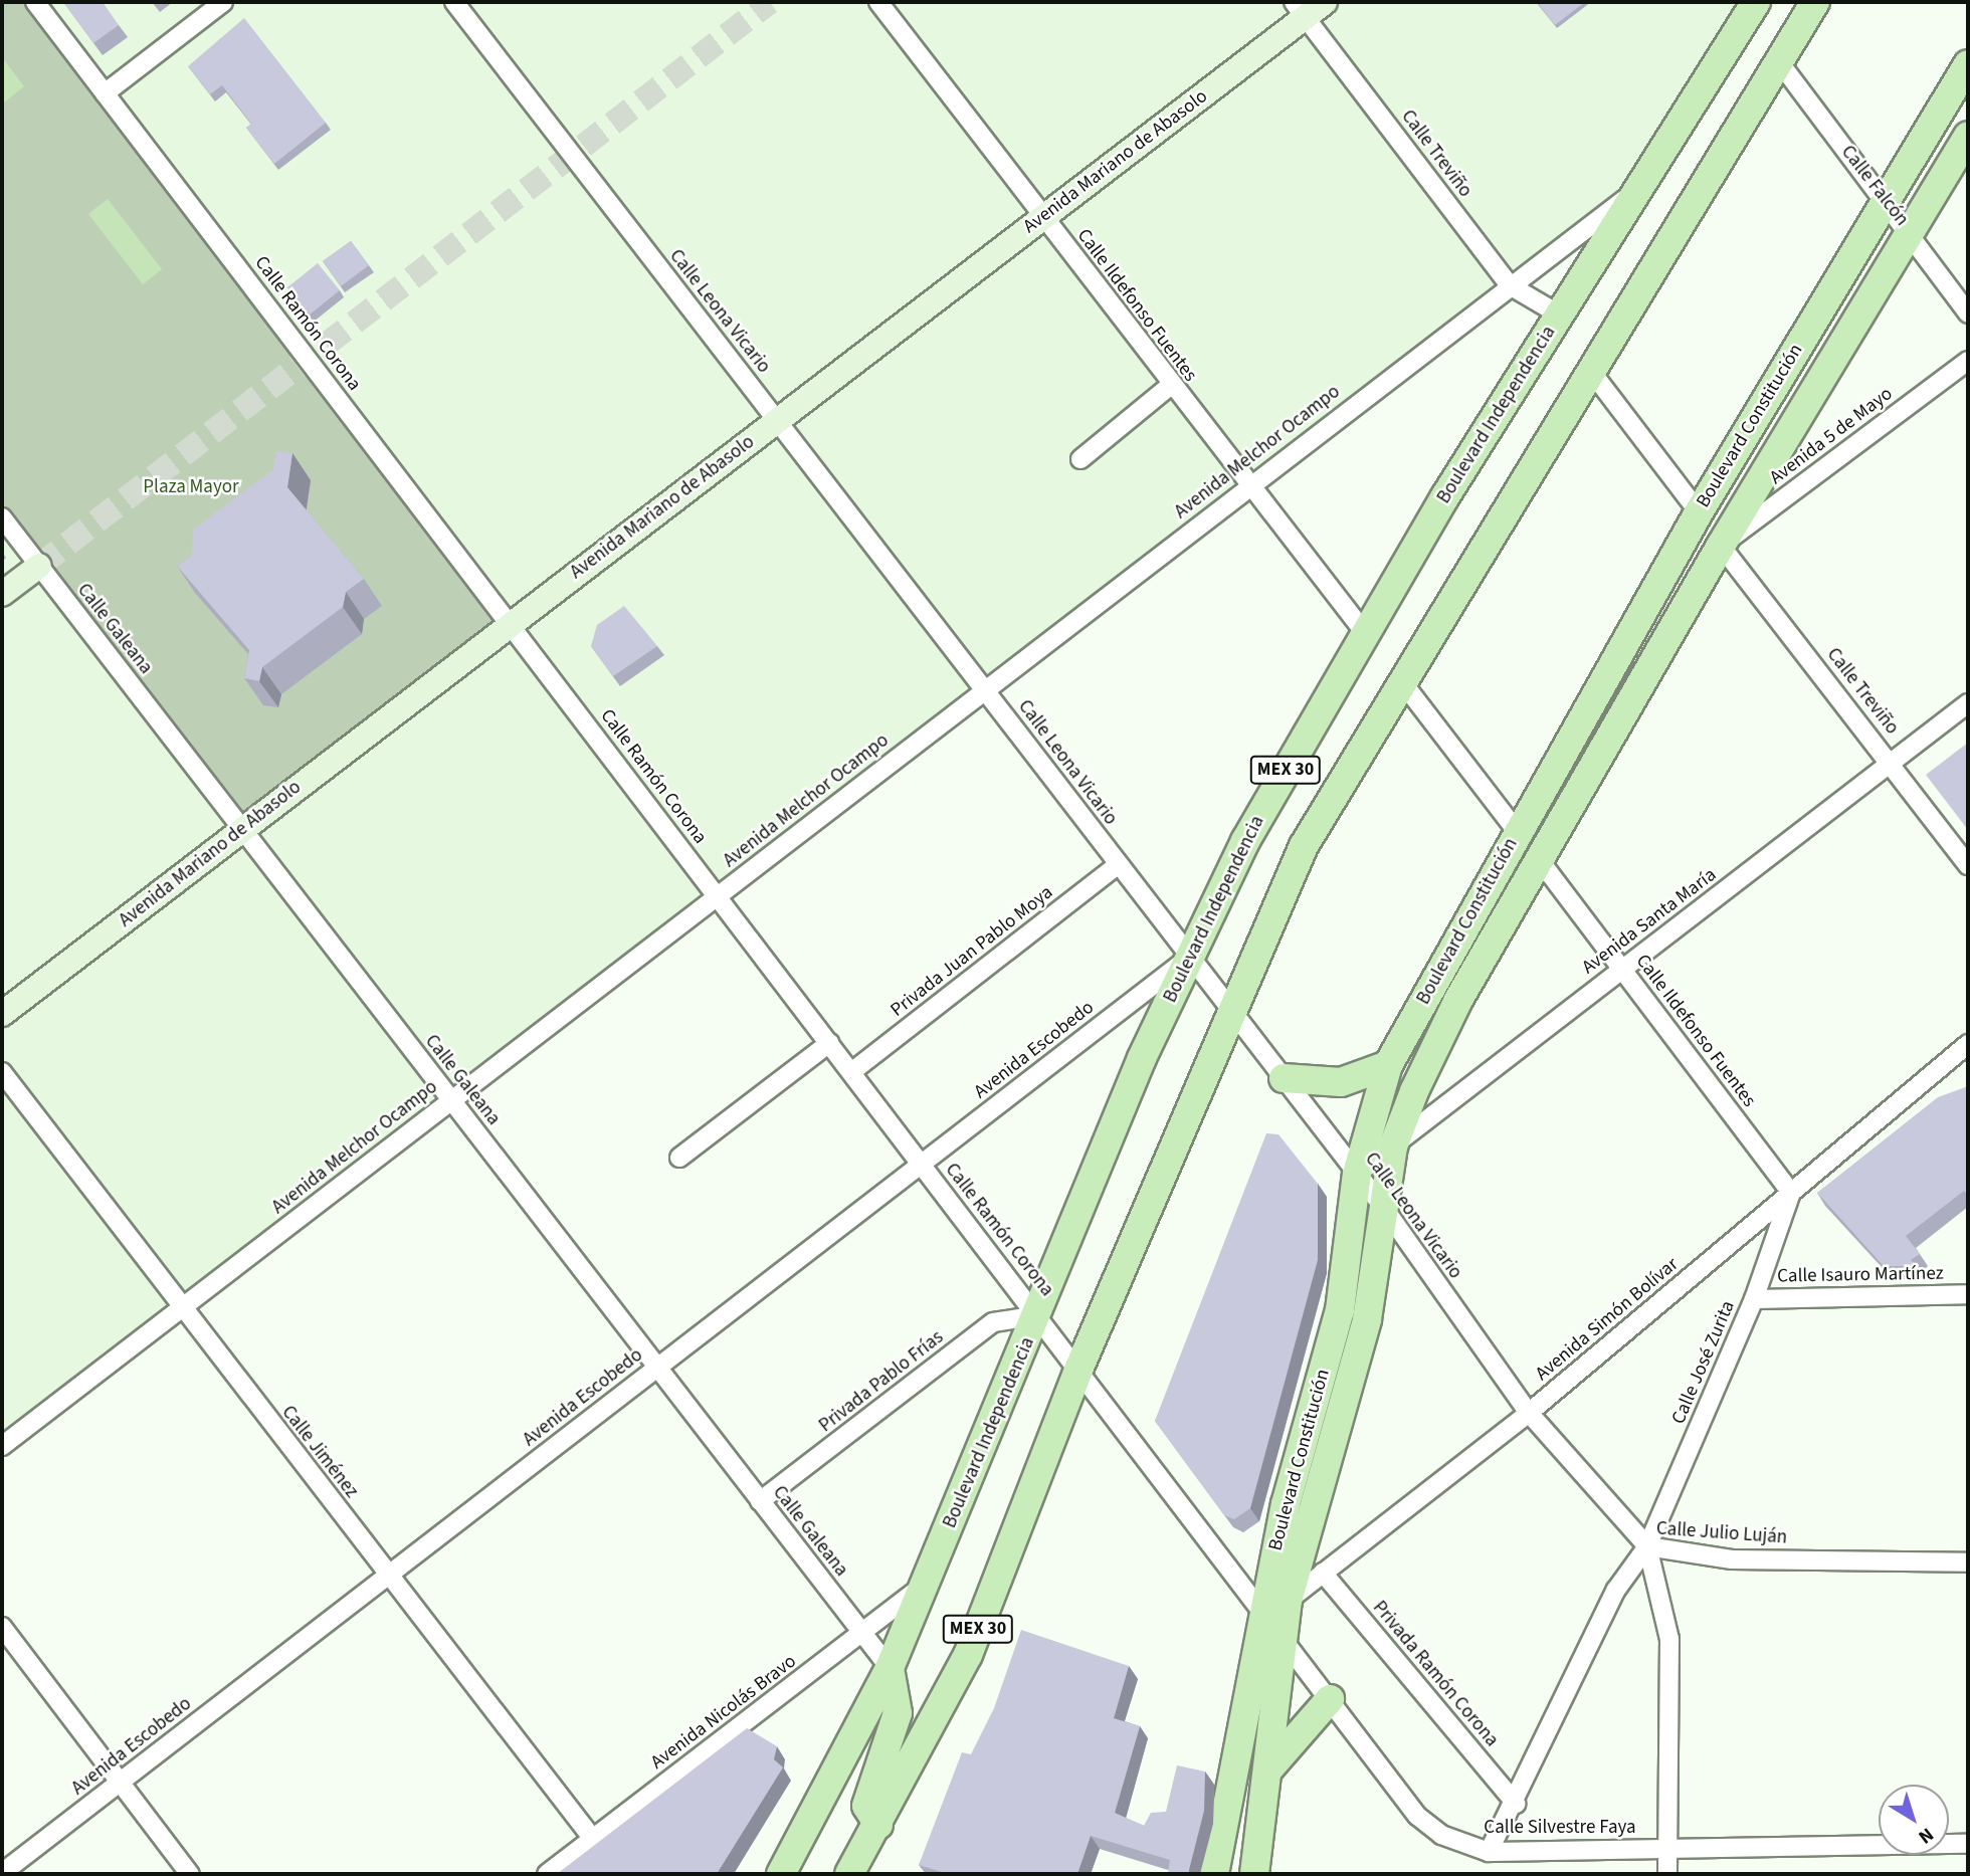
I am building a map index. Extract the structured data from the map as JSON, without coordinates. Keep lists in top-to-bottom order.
{
  "streets": {
    "main road": ["Boulevard Independencia", "Boulevard Constitución", "MEX 30"],
    "street": [
      "Calle Treviño",
      "Avenida Mariano de Abasolo",
      "Calle Falcón",
      "Calle Ildefonso Fuentes",
      "Calle Leona Vicario",
      "Calle Ramón Corona",
      "Avenida 5 de Mayo",
      "Avenida Melchor Ocampo",
      "Calle Galeana",
      "Avenida Santa María",
      "Privada Juan Pablo Moya",
      "Avenida Escobedo",
      "Calle Isauro Martínez",
      "Avenida Simón Bolívar",
      "Calle José Zurita",
      "Privada Pablo Frías",
      "Calle Jiménez",
      "Calle Julio Luján",
      "Privada Ramón Corona",
      "Avenida Nicolás Bravo",
      "Calle Silvestre Faya"
    ]
  },
  "crossings": [
    ["Calle Treviño", "Avenida Mariano de Abasolo"],
    ["Calle Treviño", "Boulevard Independencia"],
    ["Calle Treviño", "Boulevard Constitución"],
    ["Calle Treviño", "Avenida 5 de Mayo"],
    ["Calle Treviño", "Avenida Melchor Ocampo"],
    ["Calle Treviño", "Avenida Santa María"],
    ["Avenida Mariano de Abasolo", "Calle Ildefonso Fuentes"],
    ["Avenida Mariano de Abasolo", "Calle Leona Vicario"],
    ["Avenida Mariano de Abasolo", "Calle Ramón Corona"],
    ["Avenida Mariano de Abasolo", "Calle Galeana"],
    ["Calle Falcón", "Boulevard Constitución"],
    ["Calle Falcón", "MEX 30"],
    ["Calle Ildefonso Fuentes", "Boulevard Independencia"],
    ["Calle Ildefonso Fuentes", "Boulevard Constitución"],
    ["Calle Ildefonso Fuentes", "Avenida Melchor Ocampo"],
    ["Calle Ildefonso Fuentes", "Avenida Santa María"],
    ["Calle Ildefonso Fuentes", "Avenida Simón Bolívar"],
    ["Calle Ildefonso Fuentes", "Calle José Zurita"],
    ["Calle Leona Vicario", "Boulevard Independencia"],
    ["Calle Leona Vicario", "Boulevard Constitución"],
    ["Calle Leona Vicario", "Avenida Melchor Ocampo"],
    ["Calle Leona Vicario", "MEX 30"],
    ["Calle Leona Vicario", "Avenida Santa María"],
    ["Calle Leona Vicario", "Privada Juan Pablo Moya"],
    ["Calle Leona Vicario", "Avenida Escobedo"],
    ["Calle Leona Vicario", "Avenida Simón Bolívar"],
    ["Calle Leona Vicario", "Calle José Zurita"],
    ["Calle Leona Vicario", "Calle Julio Luján"],
    ["Calle Ramón Corona", "Boulevard Independencia"],
    ["Calle Ramón Corona", "Boulevard Constitución"],
    ["Calle Ramón Corona", "Avenida Melchor Ocampo"],
    ["Calle Ramón Corona", "MEX 30"],
    ["Calle Ramón Corona", "Privada Juan Pablo Moya"],
    ["Calle Ramón Corona", "Avenida Escobedo"],
    ["Calle Ramón Corona", "Avenida Simón Bolívar"],
    ["Calle Ramón Corona", "Privada Pablo Frías"],
    ["Boulevard Independencia", "Avenida Melchor Ocampo"],
    ["Boulevard Independencia", "Calle Galeana"],
    ["Boulevard Independencia", "Avenida Escobedo"],
    ["Boulevard Independencia", "Privada Pablo Frías"],
    ["Boulevard Independencia", "Avenida Nicolás Bravo"],
    ["Boulevard Constitución", "Avenida 5 de Mayo"],
    ["Boulevard Constitución", "Avenida Santa María"],
    ["Boulevard Constitución", "Avenida Simón Bolívar"],
    ["Boulevard Constitución", "Calle Silvestre Faya"],
    ["Avenida Melchor Ocampo", "Calle Galeana"],
    ["Avenida Melchor Ocampo", "Calle Jiménez"],
    ["Calle Galeana", "Avenida Escobedo"],
    ["Calle Galeana", "Privada Pablo Frías"],
    ["Calle Galeana", "Avenida Nicolás Bravo"],
    ["Avenida Escobedo", "Calle Jiménez"],
    ["Calle Isauro Martínez", "Calle José Zurita"],
    ["Avenida Simón Bolívar", "Calle José Zurita"],
    ["Avenida Simón Bolívar", "Privada Ramón Corona"],
    ["Calle José Zurita", "Calle Julio Luján"],
    ["Calle Jiménez", "Avenida Nicolás Bravo"],
    ["Calle Julio Luján", "Privada Ramón Corona"],
    ["Calle Julio Luján", "Calle Silvestre Faya"]
  ],
  "parks": ["Plaza Mayor"],
  "north": "bottom right"
}
